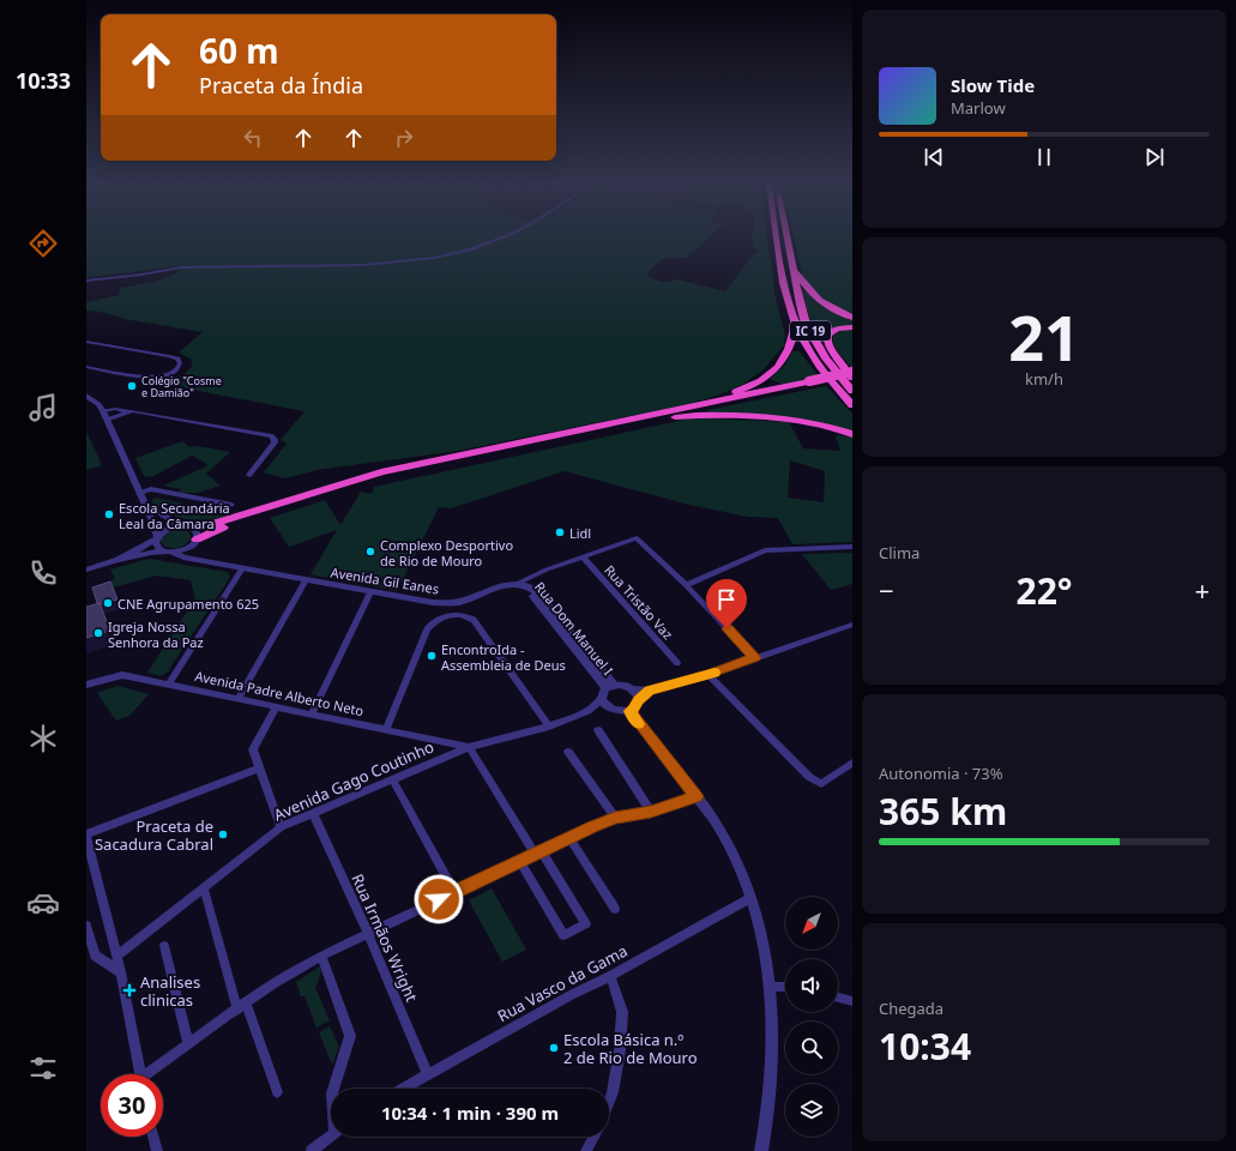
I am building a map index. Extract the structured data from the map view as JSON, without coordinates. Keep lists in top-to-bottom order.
{
  "streets": {
    "highway": ["IC 19"],
    "street": [
      "Avenida Gil Eanes",
      "Rua Tristão Vaz",
      "Rua Dom Manuel I",
      "Avenida Padre Alberto Neto",
      "Avenida Gago Coutinho",
      "Rua Irmãos Wright",
      "Rua Vasco da Gama"
    ]
  },
  "crossings": [
    ["Avenida Gil Eanes", "Rua Tristão Vaz"],
    ["Avenida Gil Eanes", "Rua Dom Manuel I"],
    ["Rua Dom Manuel I", "Avenida Gago Coutinho"],
    ["Avenida Padre Alberto Neto", "Avenida Gago Coutinho"],
    ["Avenida Gago Coutinho", "Rua Irmãos Wright"],
    ["Rua Irmãos Wright", "Rua Vasco da Gama"]
  ],
  "places": {
    "other": [
      "Colégio \"Cosme e Damião\"",
      "Escola Secundária Leal da Câmara",
      "Lidl",
      "Complexo Desportivo de Rio de Mouro",
      "CNE Agrupamento 625",
      "Igreja Nossa Senhora da Paz",
      "EncontroIda - Assembleia de Deus",
      "Praceta de Sacadura Cabral",
      "Escola Básica n.º 2 de Rio de Mouro"
    ],
    "health": ["Analises clinicas"]
  },
  "north": "bottom left",
  "page": {
    "tabs": "10:33",
    "turn": ["60 m", "Praceta da Índia"],
    "song": ["Slow Tide", "Marlow"],
    "tile": [
      ["21", "km/h"],
      "Clima",
      ["Autonomia · 73%", "365 km"],
      ["Chegada", "10:34"]
    ],
    "heat": ["−", "22°", "+"],
    "limit": "30",
    "trip": "10:34 · 1 min · 390 m"
  }
}
